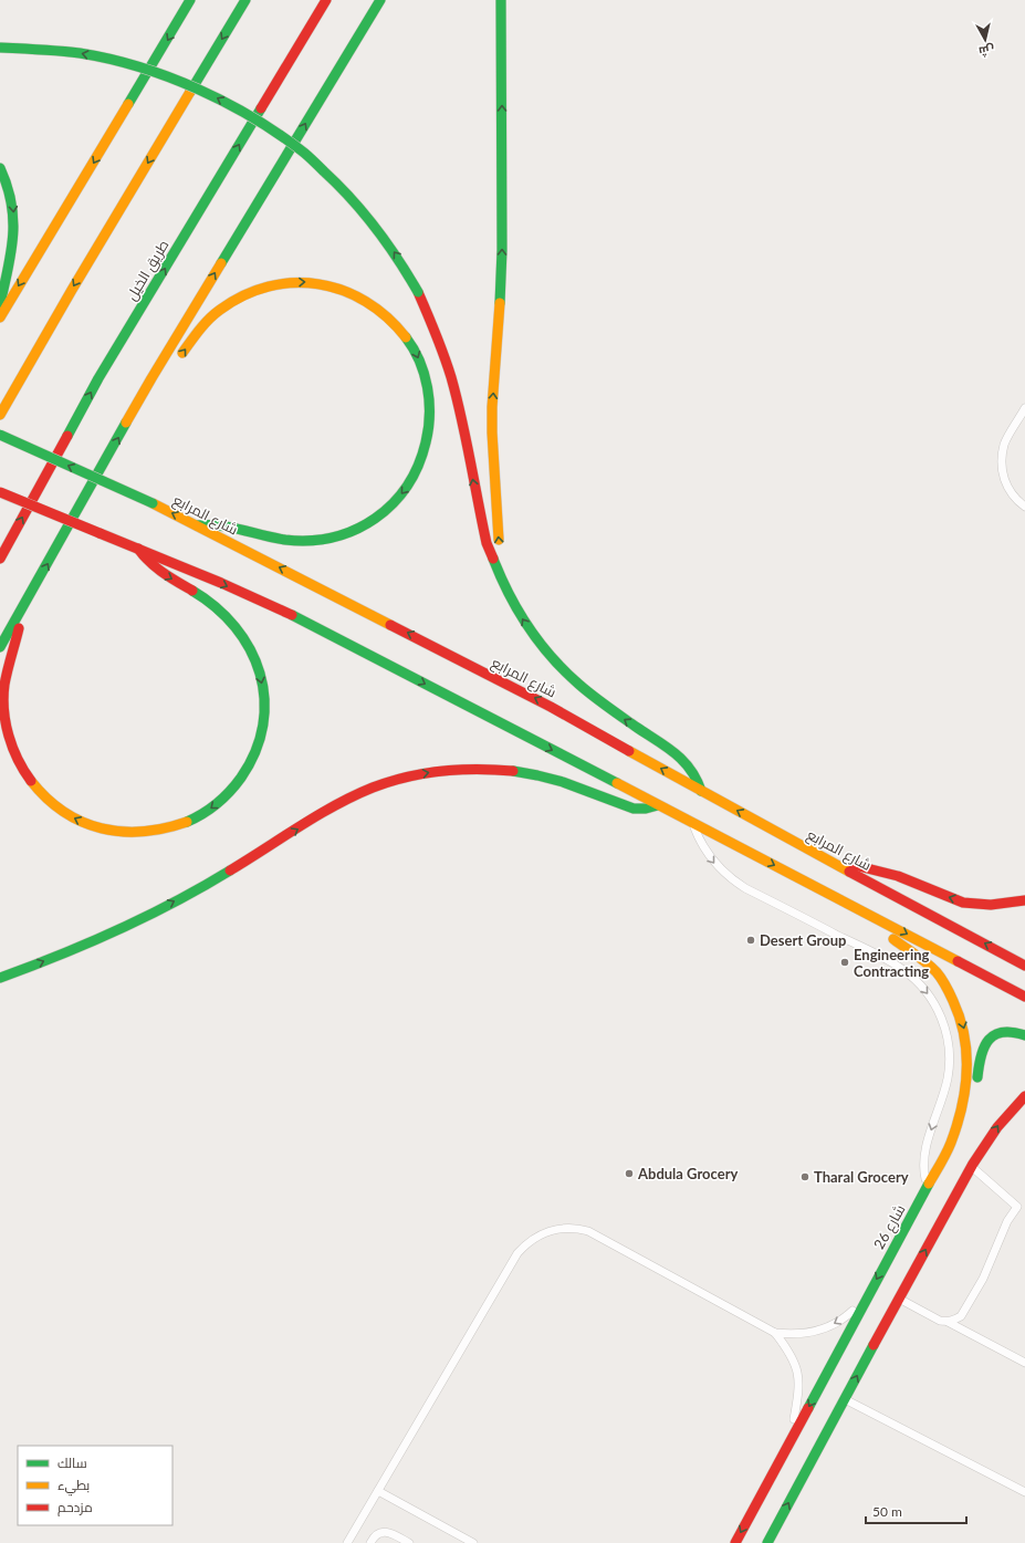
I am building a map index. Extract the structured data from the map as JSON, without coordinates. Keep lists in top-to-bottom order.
{
  "streets": {
    "main road": ["طريق الخيل", "شارع المرابع", "شارع 26"]
  },
  "places": [
    "Desert Group",
    "Engineering Contracting",
    "Abdula Grocery",
    "Tharal Grocery"
  ],
  "legend": ["سالك", "بطيء", "مزدحم"],
  "scale_bar": "50 m",
  "north": "bottom"
}
